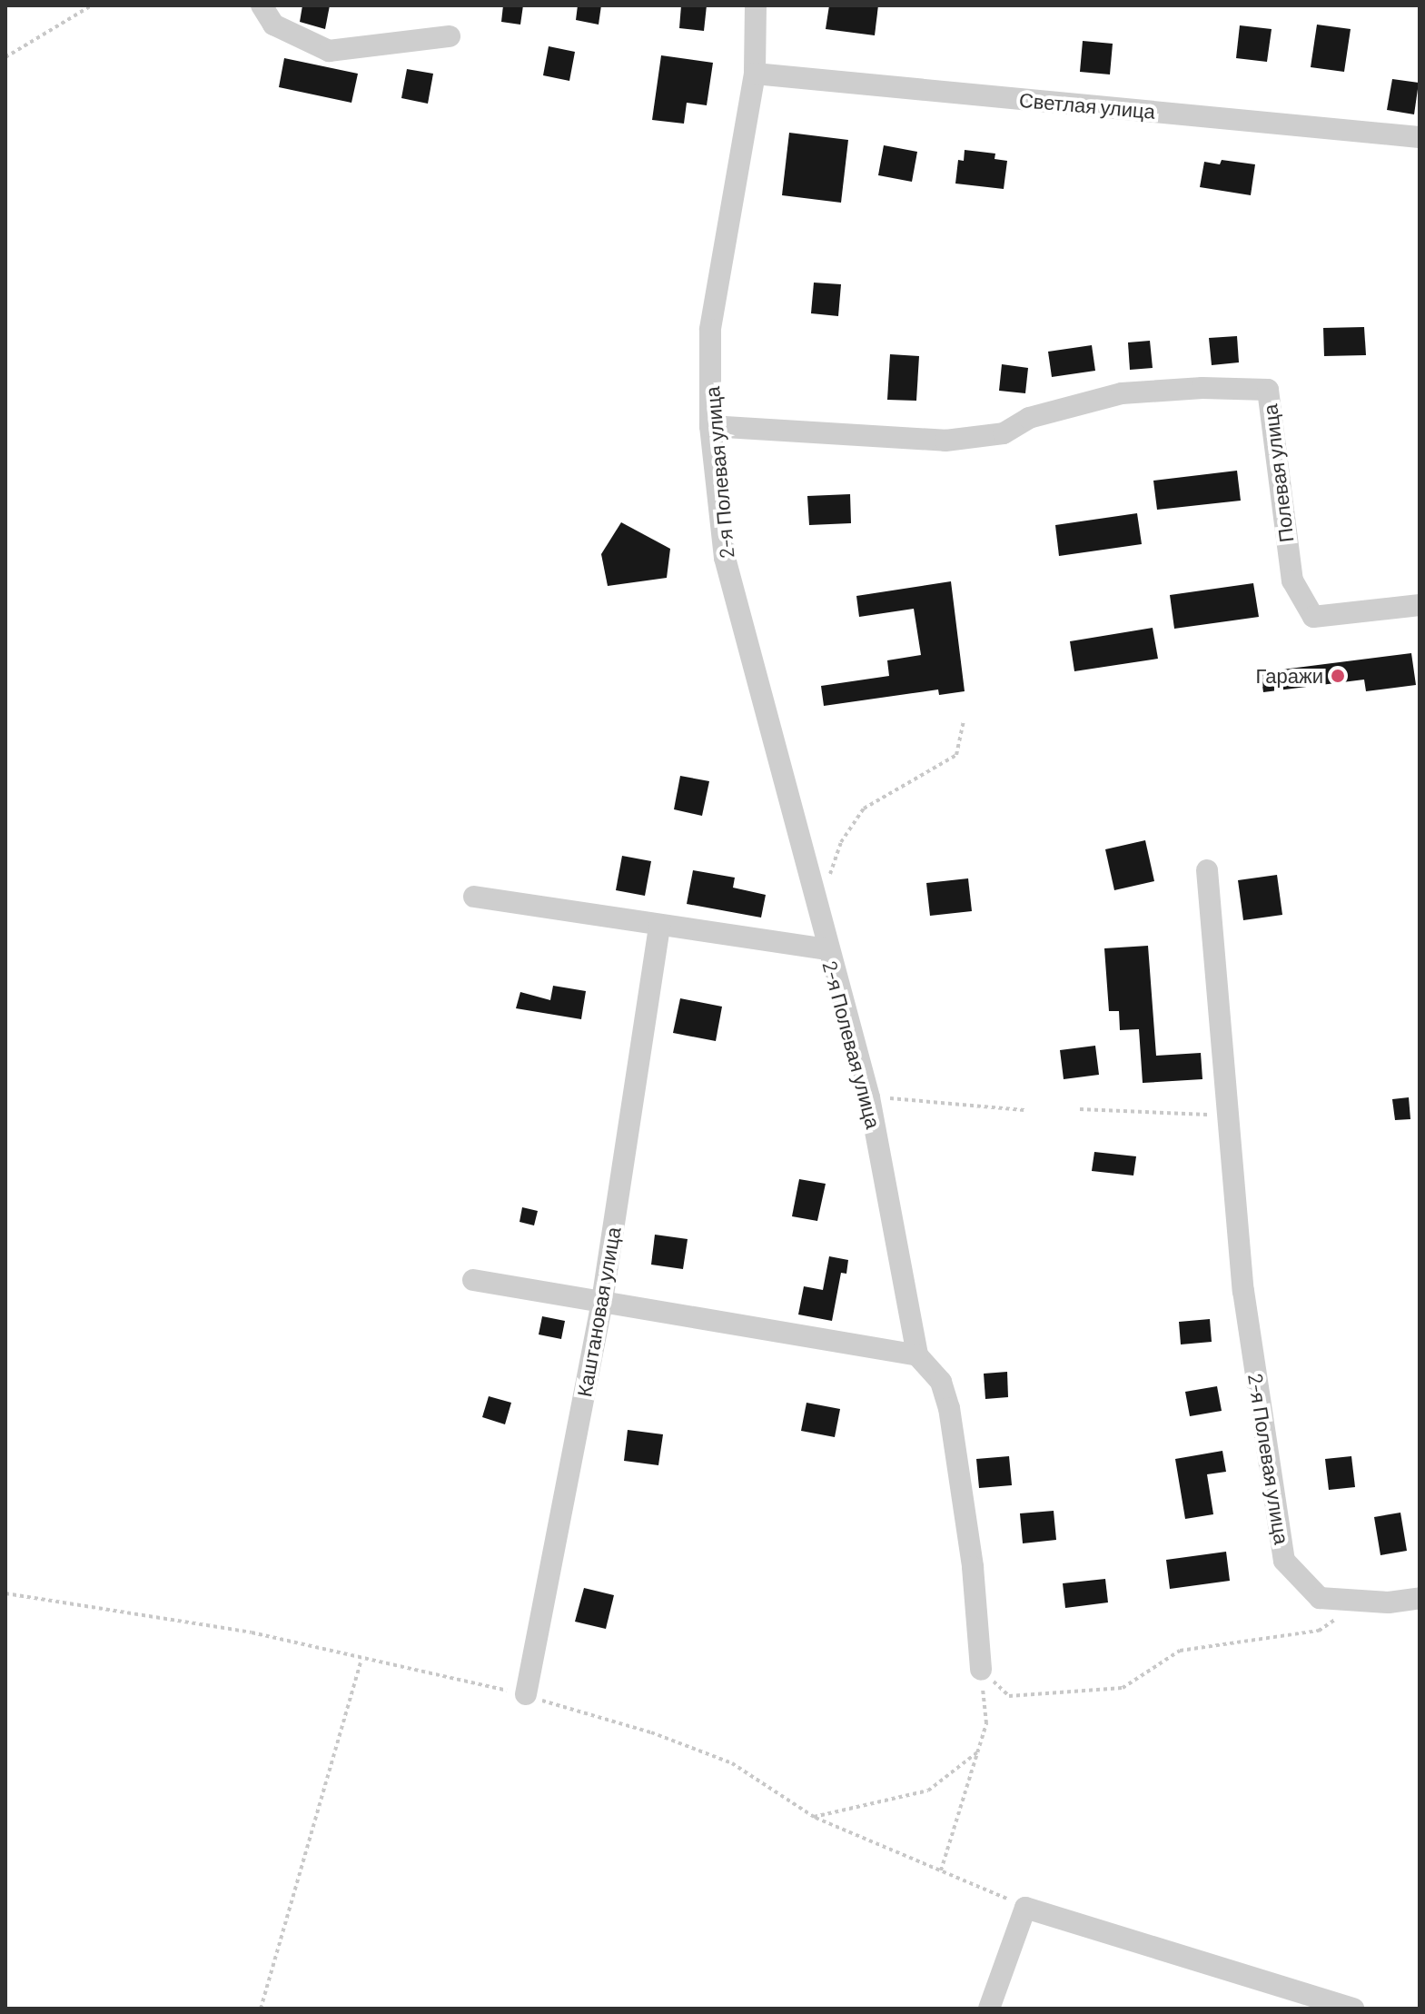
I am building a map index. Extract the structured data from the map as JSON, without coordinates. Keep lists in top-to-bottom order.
{
  "streets": {
    "street": [
      "Светлая улица",
      "2-я Полевая улица",
      "Полевая улица",
      "Каштановая улица"
    ]
  },
  "crossings": [
    ["Светлая улица", "2-я Полевая улица"],
    ["2-я Полевая улица", "Полевая улица"]
  ],
  "places": ["Гаражи"]
}
